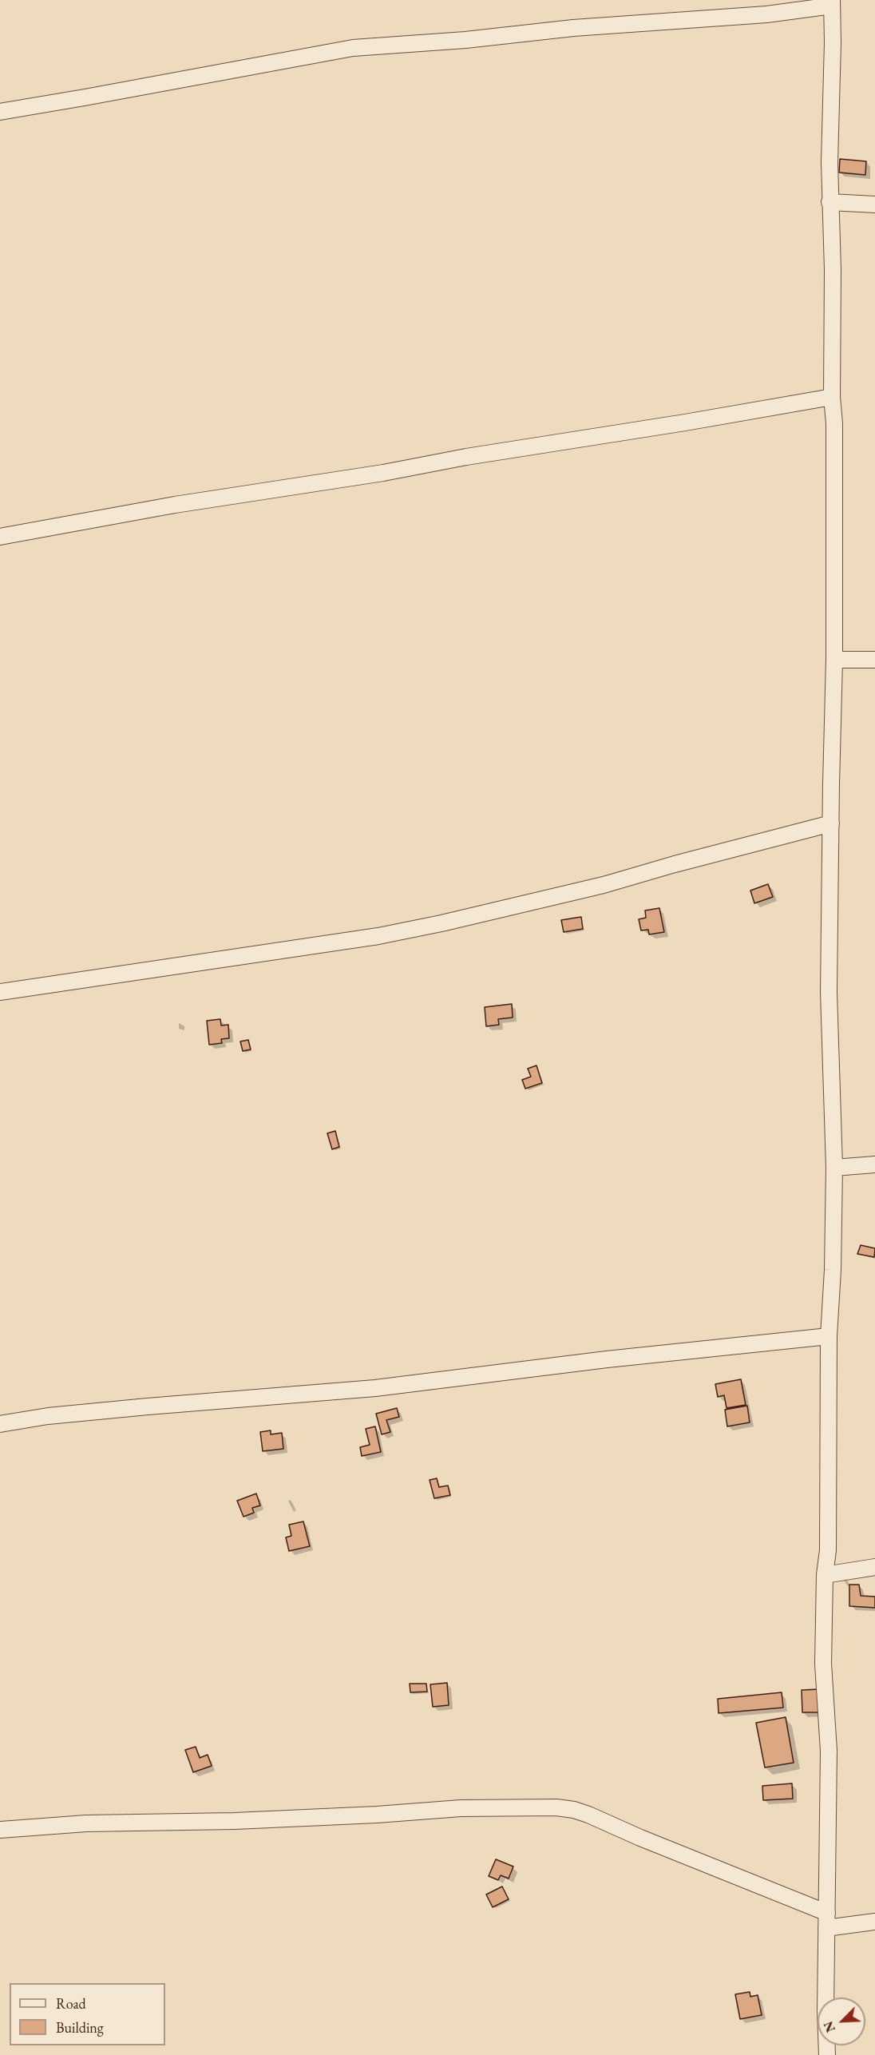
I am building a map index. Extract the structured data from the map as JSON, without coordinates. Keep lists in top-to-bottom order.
{
  "legend": ["Road", "Building"],
  "north": "bottom left"
}
